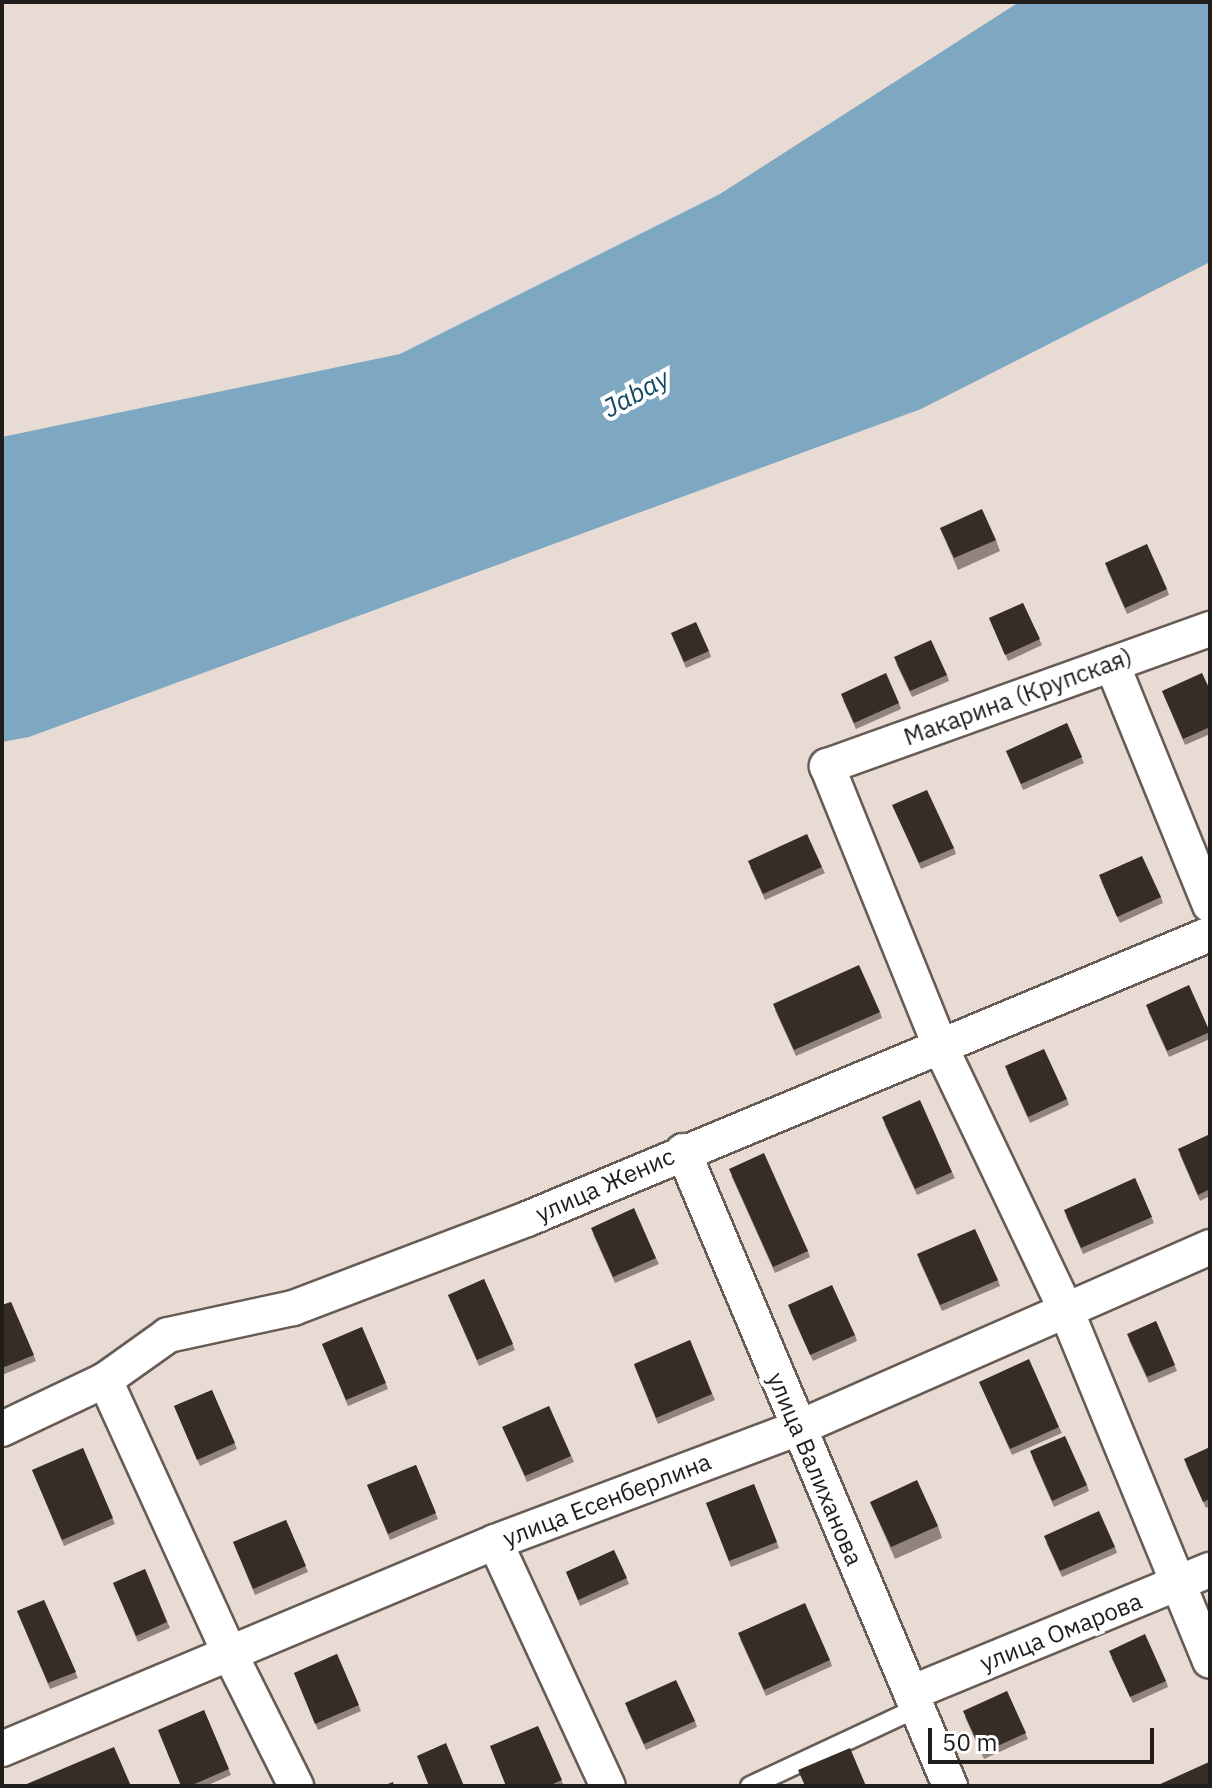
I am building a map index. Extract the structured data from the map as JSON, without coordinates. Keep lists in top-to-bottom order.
{
  "streets": {
    "street": [
      "Макарина (Крупская)",
      "улица Женис",
      "улица Валиханова",
      "улица Есенберлина",
      "улица Омарова"
    ]
  },
  "crossings": [
    ["Макарина (Крупская)", "улица Женис"],
    ["улица Женис", "улица Валиханова"],
    ["улица Валиханова", "улица Есенберлина"],
    ["улица Валиханова", "улица Омарова"]
  ],
  "water": ["Jabay"],
  "scale_bar": "50 m"
}
